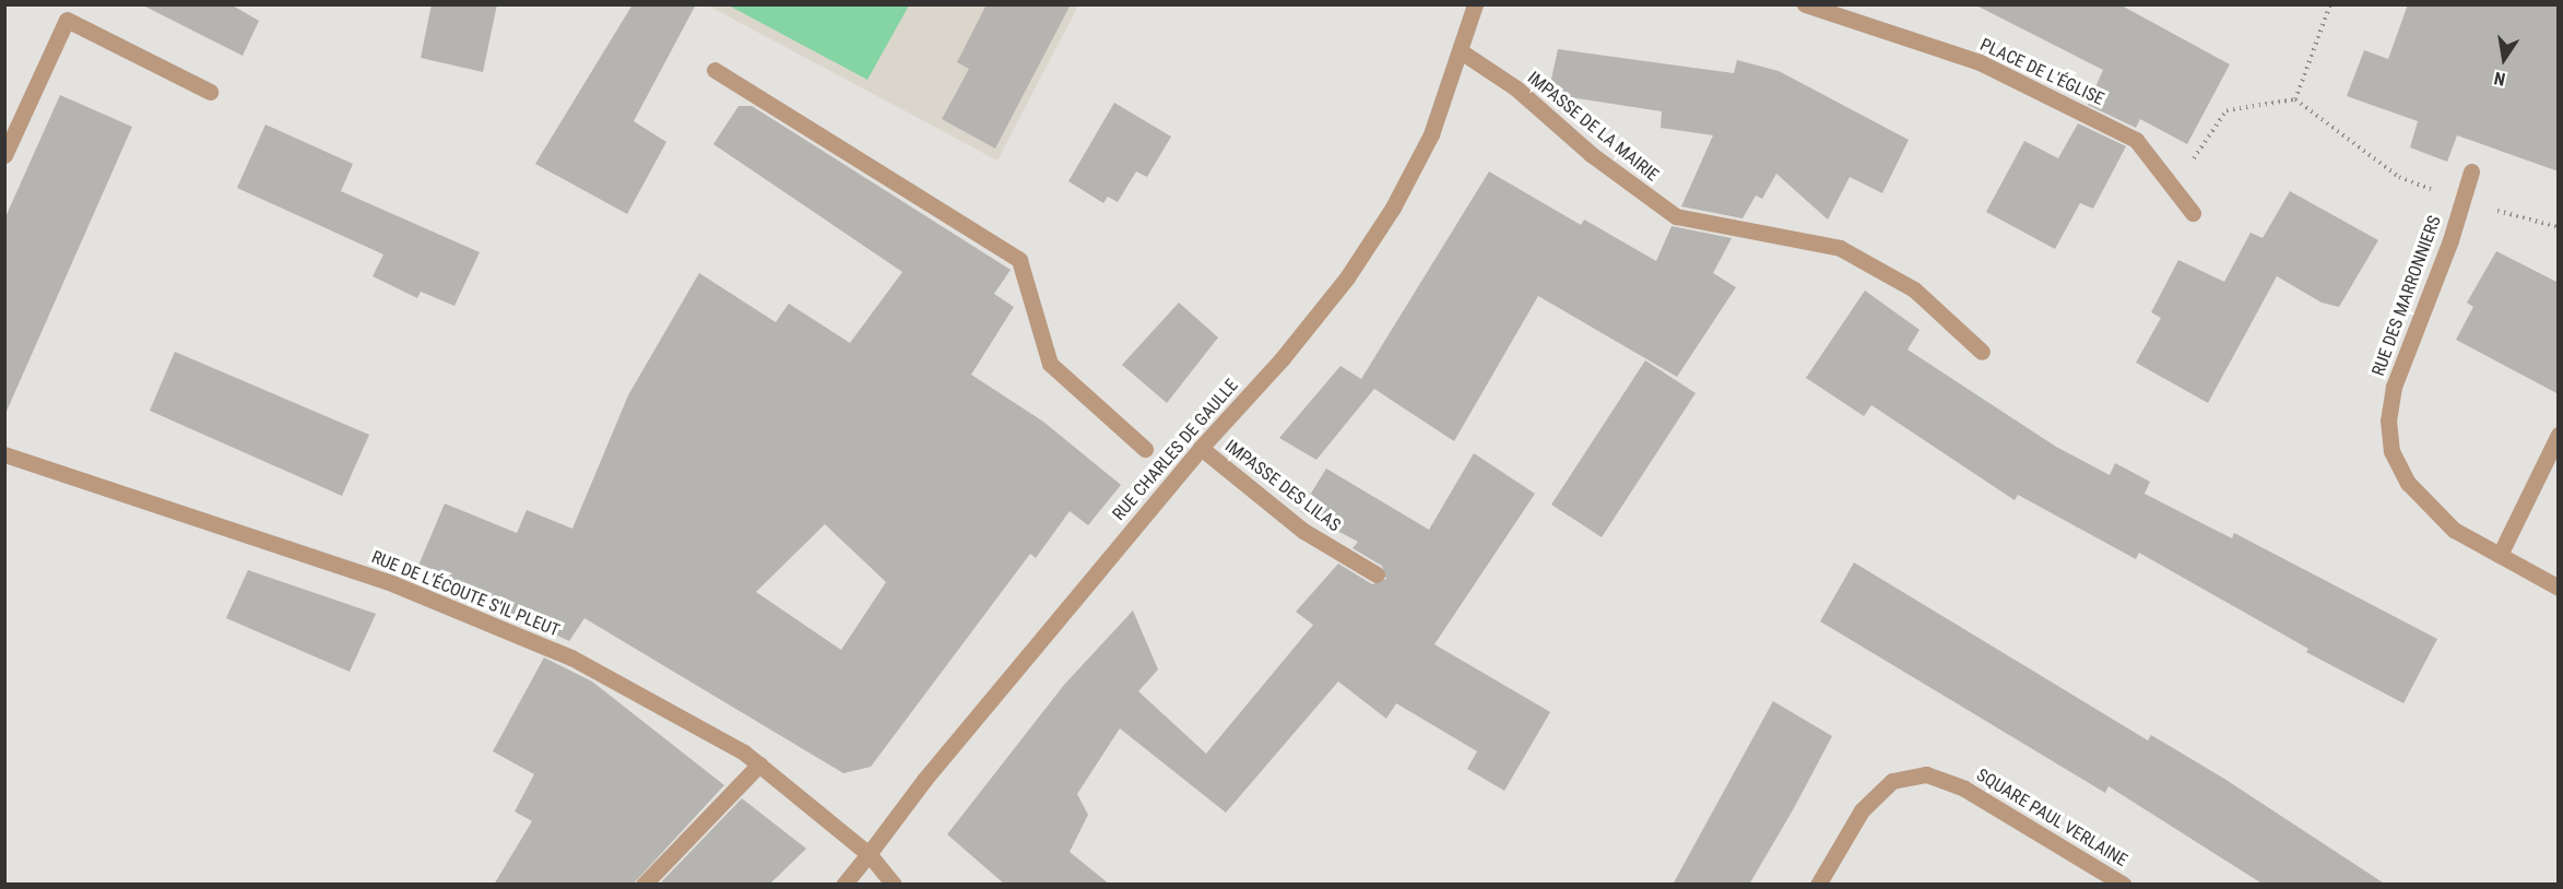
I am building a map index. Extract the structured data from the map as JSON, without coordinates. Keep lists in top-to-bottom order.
{
  "streets": {
    "street": [
      "PLACE DE L'ÉGLISE",
      "IMPASSE DE LA MAIRIE",
      "RUE DES MARRONNIERS",
      "RUE CHARLES DE GAULLE",
      "IMPASSE DES LILAS",
      "RUE DE L'ÉCOUTE S'IL PLEUT",
      "SQUARE PAUL VERLAINE"
    ]
  },
  "crossings": [
    ["IMPASSE DE LA MAIRIE", "RUE CHARLES DE GAULLE"],
    ["RUE CHARLES DE GAULLE", "IMPASSE DES LILAS"],
    ["RUE CHARLES DE GAULLE", "RUE DE L'ÉCOUTE S'IL PLEUT"]
  ],
  "north": "bottom"
}
